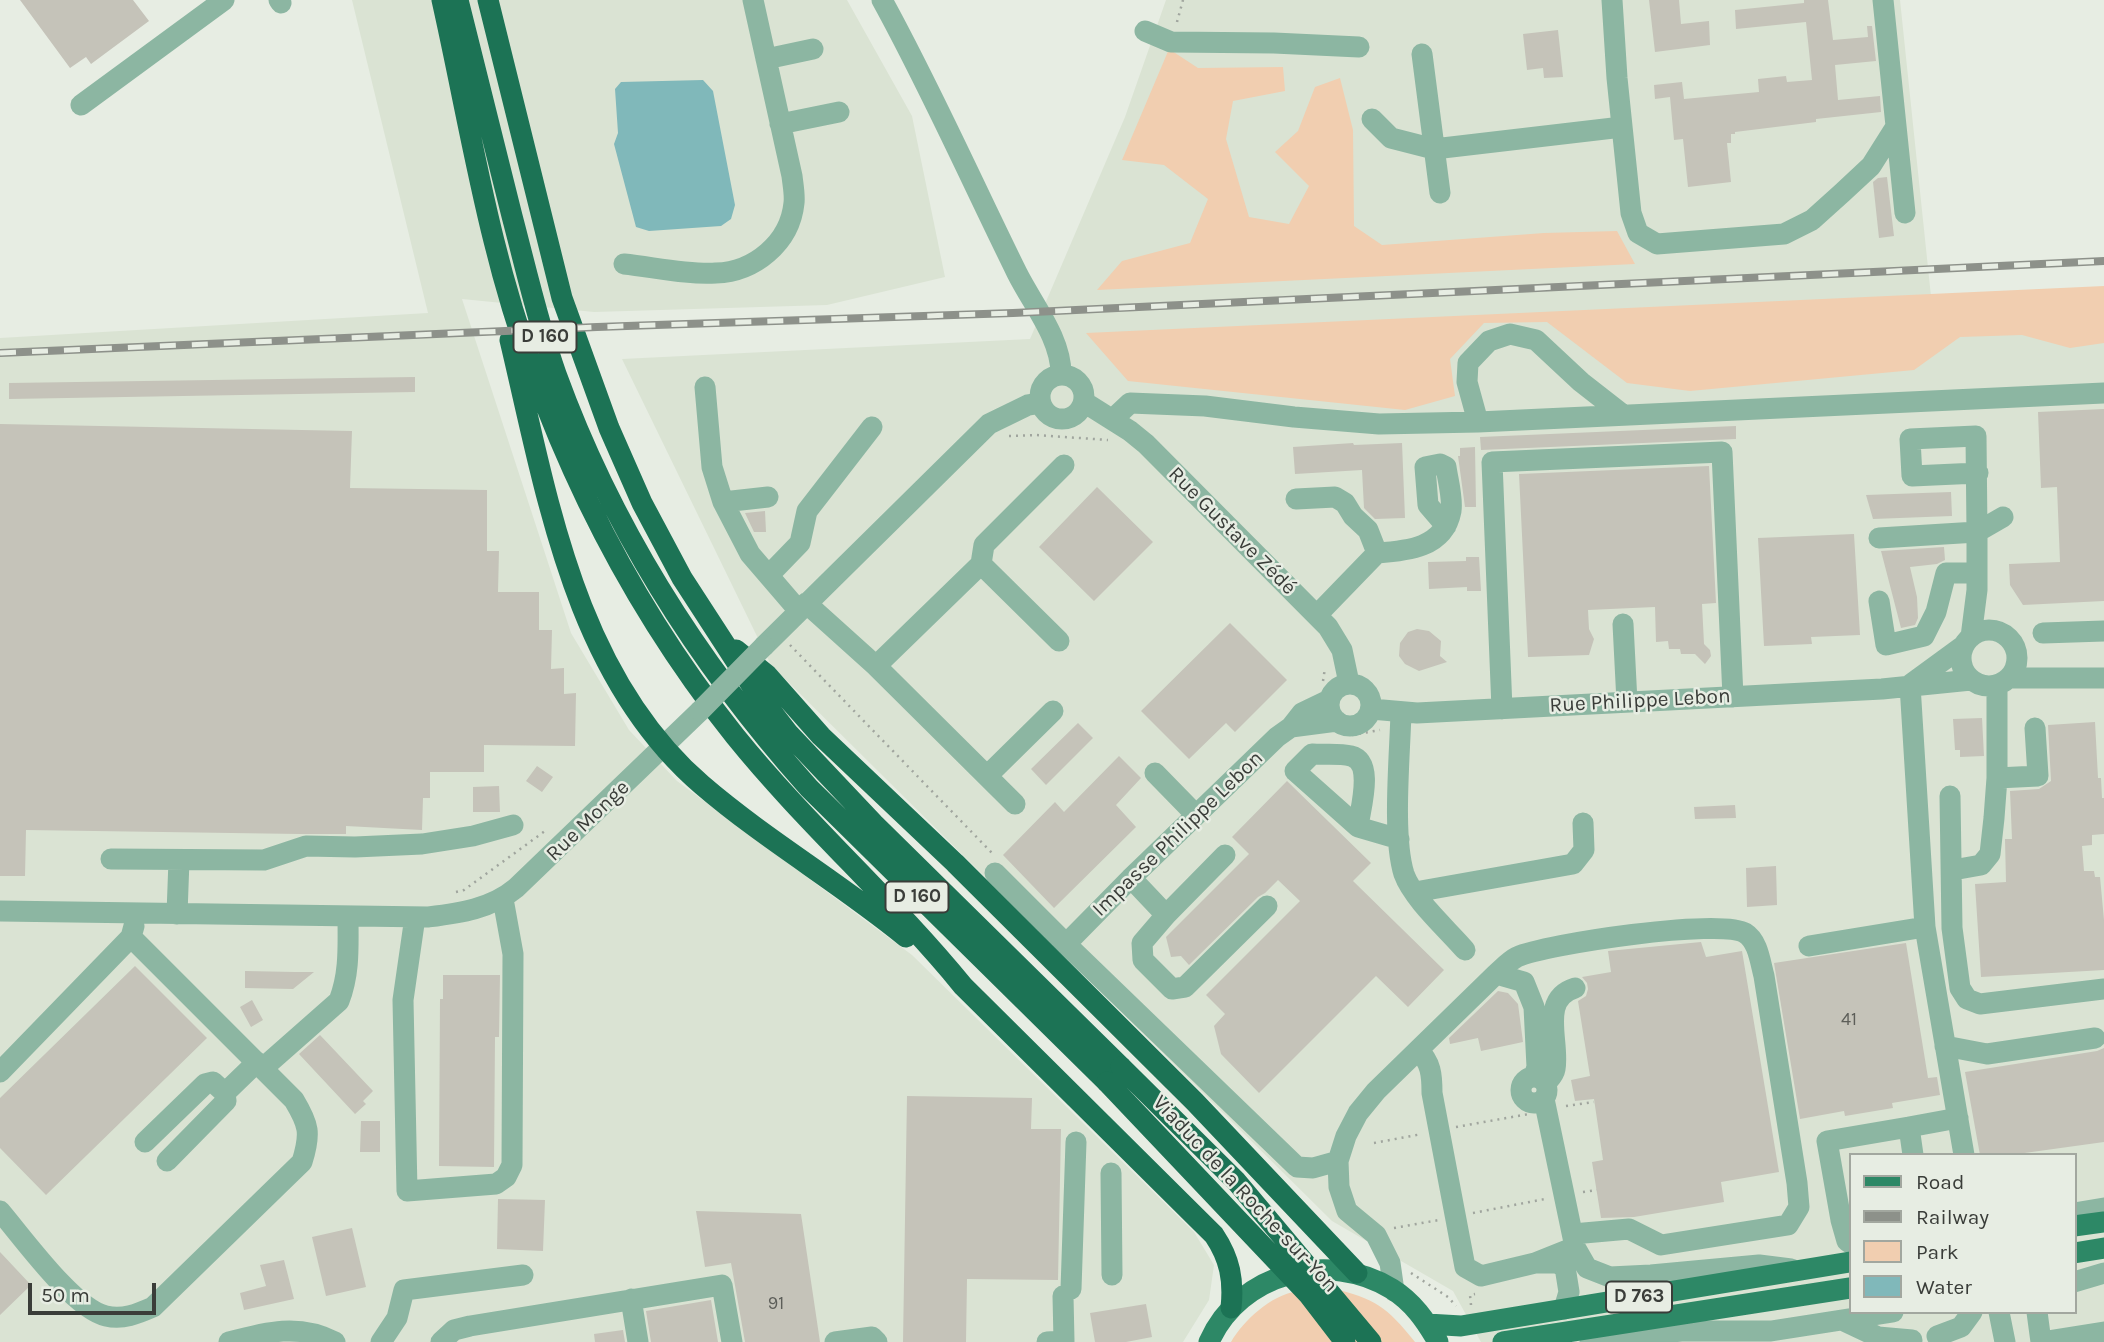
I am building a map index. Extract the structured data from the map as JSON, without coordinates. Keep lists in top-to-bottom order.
{
  "streets": {
    "highway": ["D 160", "Viaduc de la Roche-sur-Yon"],
    "main road": ["D 763"],
    "street": [
      "Rue Gustave Zédé",
      "Rue Philippe Lebon",
      "Rue Monge",
      "Impasse Philippe Lebon"
    ]
  },
  "crossings": [
    ["D 160", "Viaduc de la Roche-sur-Yon"],
    ["Rue Gustave Zédé", "Rue Philippe Lebon"],
    ["Rue Gustave Zédé", "Rue Monge"],
    ["Rue Gustave Zédé", "Impasse Philippe Lebon"],
    ["Rue Philippe Lebon", "Impasse Philippe Lebon"]
  ],
  "house_numbers": ["41", "91"],
  "legend": [
    "Road",
    "Railway",
    "Park",
    "Water"
  ],
  "scale_bar": "50 m"
}
